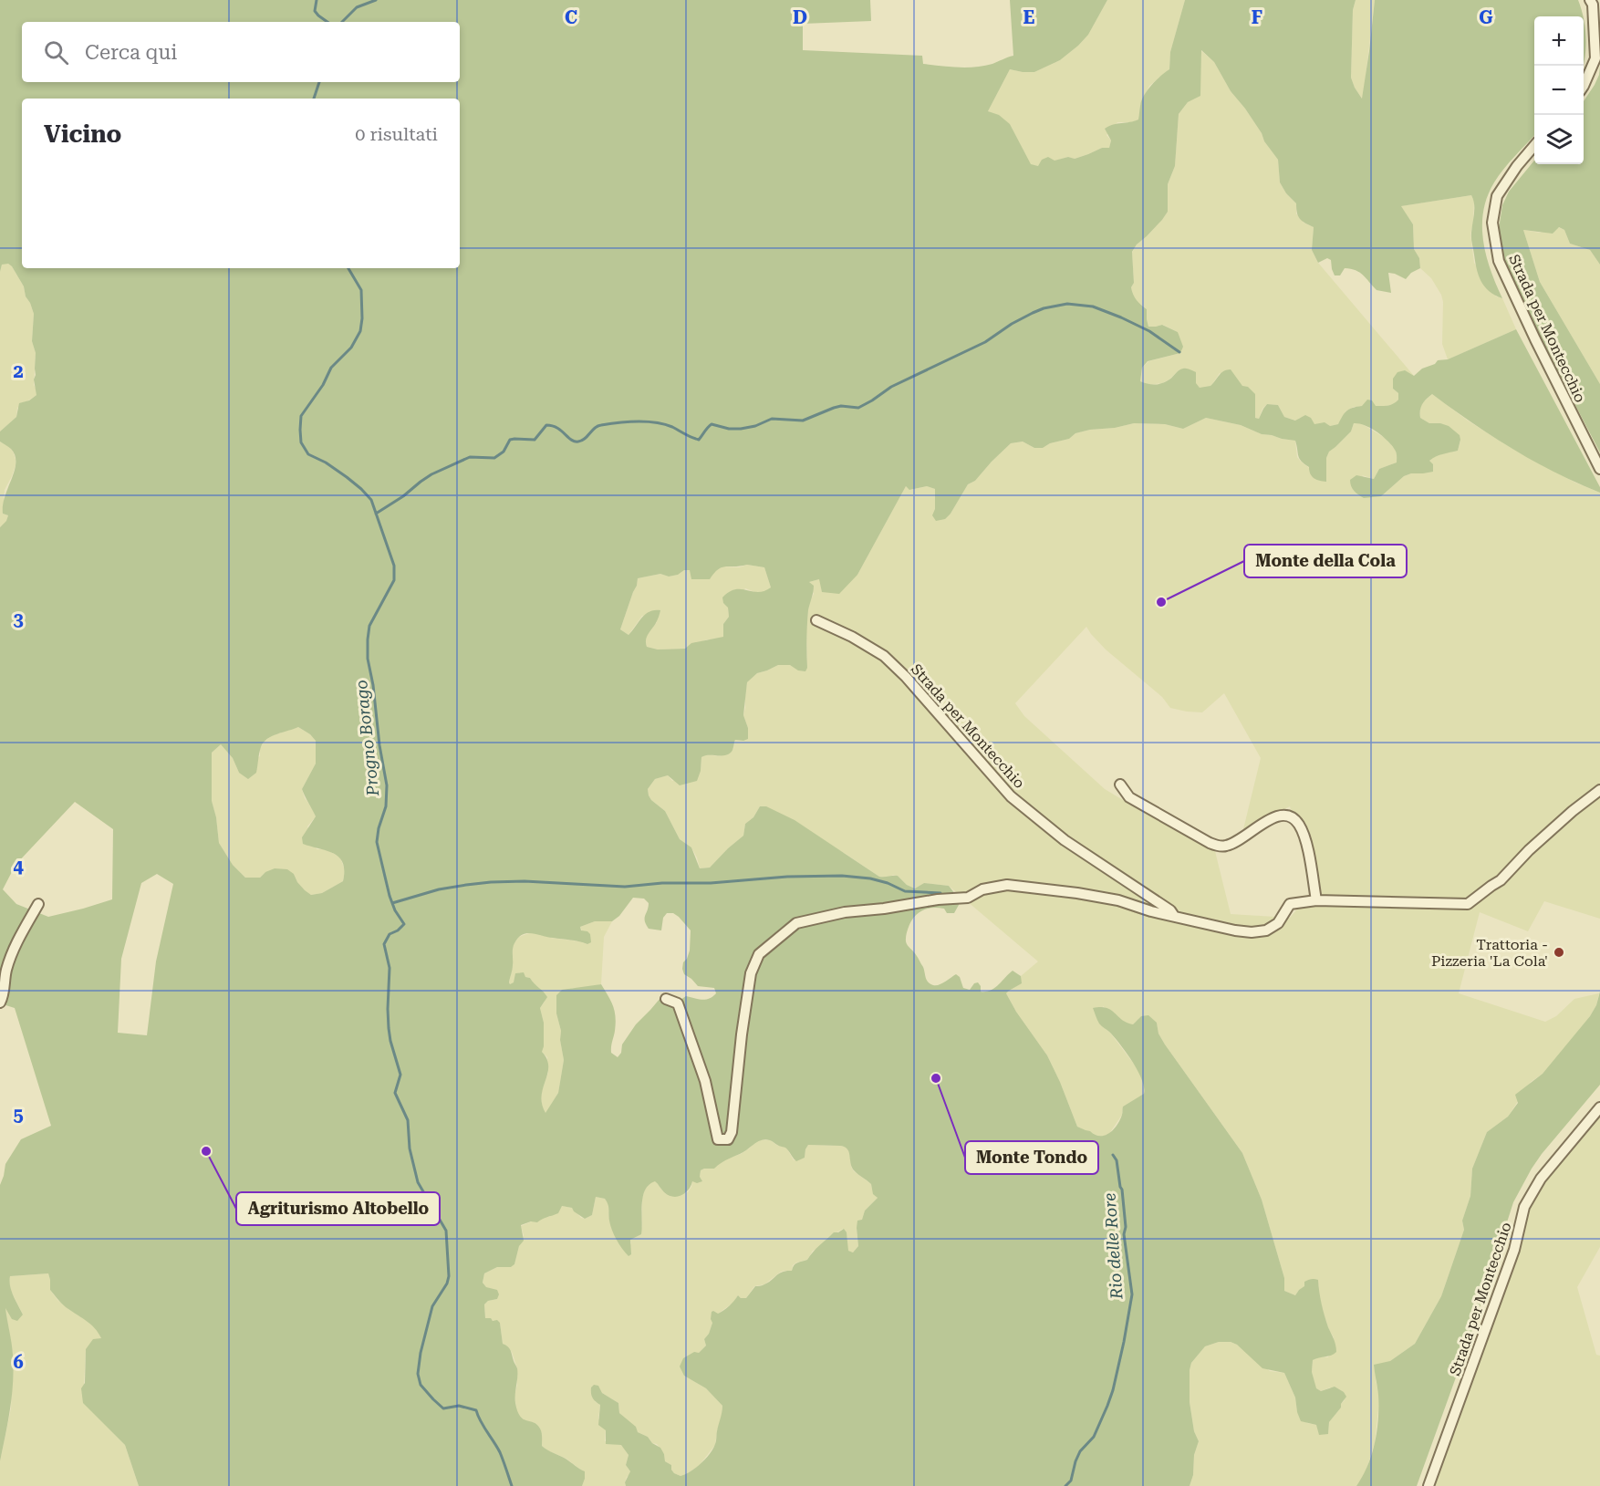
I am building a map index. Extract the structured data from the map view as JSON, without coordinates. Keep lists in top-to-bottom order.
{
  "streets": {
    "street": ["Strada per Montecchio"]
  },
  "water": ["Progno Borago", "Rio delle Rore"],
  "places": [
    "Monte della Cola",
    "Trattoria - Pizzeria 'La Cola'",
    "Monte Tondo",
    "Agriturismo Altobello"
  ],
  "page": {
    "map_buttons": ["+", "−"],
    "search": "Cerca qui",
    "heading": ["Vicino", "0 risultati"]
  },
  "grid": {
    "columns": [
      "C",
      "D",
      "E",
      "F",
      "G"
    ],
    "rows": [
      "2",
      "3",
      "4",
      "5",
      "6"
    ]
  }
}
